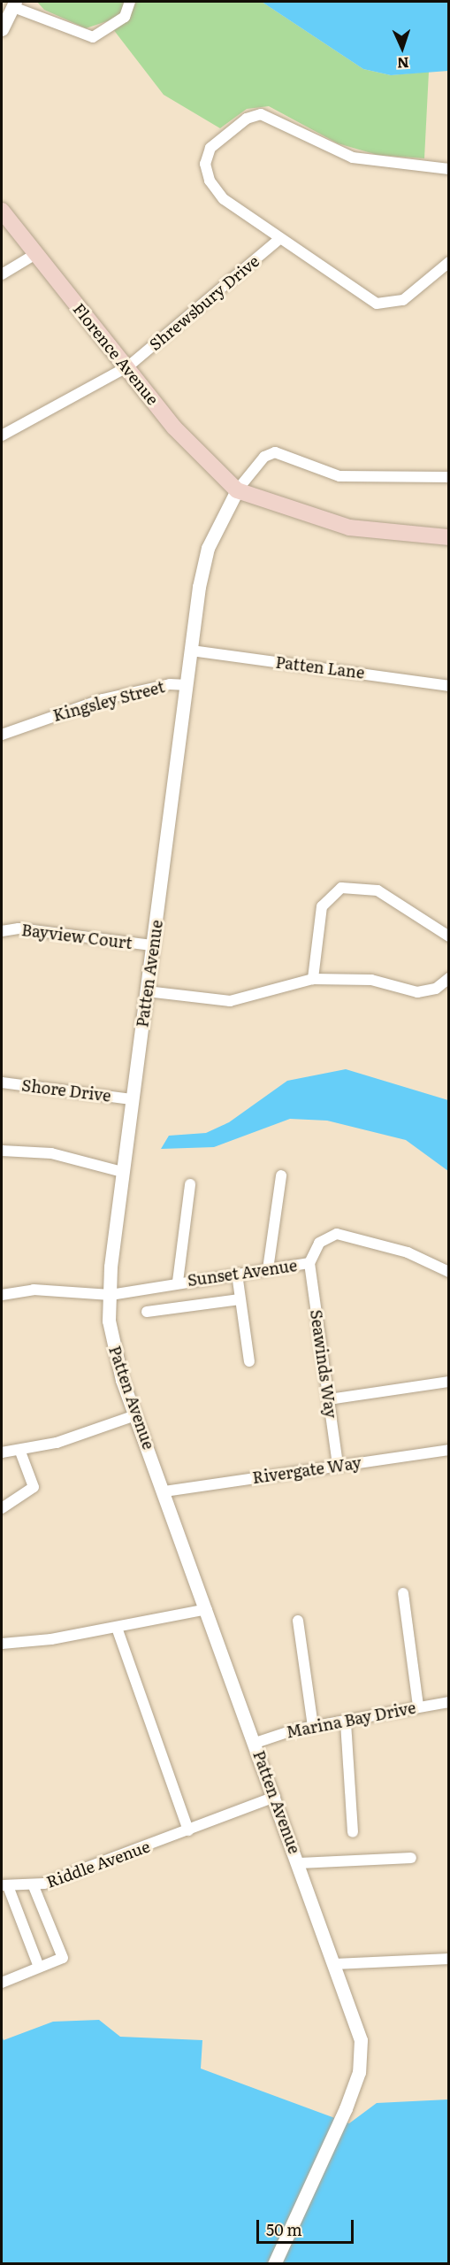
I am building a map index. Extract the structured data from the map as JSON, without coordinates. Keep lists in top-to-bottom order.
{
  "streets": {
    "main road": ["Florence Avenue"],
    "street": [
      "Shrewsbury Drive",
      "Patten Lane",
      "Kingsley Street",
      "Bayview Court",
      "Patten Avenue",
      "Shore Drive",
      "Sunset Avenue",
      "Seawinds Way",
      "Rivergate Way",
      "Marina Bay Drive",
      "Riddle Avenue"
    ]
  },
  "crossings": [
    ["Shrewsbury Drive", "Florence Avenue"],
    ["Florence Avenue", "Patten Avenue"],
    ["Patten Lane", "Patten Avenue"],
    ["Kingsley Street", "Patten Avenue"],
    ["Bayview Court", "Patten Avenue"],
    ["Patten Avenue", "Shore Drive"],
    ["Patten Avenue", "Sunset Avenue"],
    ["Patten Avenue", "Rivergate Way"],
    ["Patten Avenue", "Marina Bay Drive"],
    ["Patten Avenue", "Riddle Avenue"],
    ["Sunset Avenue", "Seawinds Way"],
    ["Seawinds Way", "Rivergate Way"]
  ],
  "scale_bar": "50 m",
  "north": "bottom"
}
